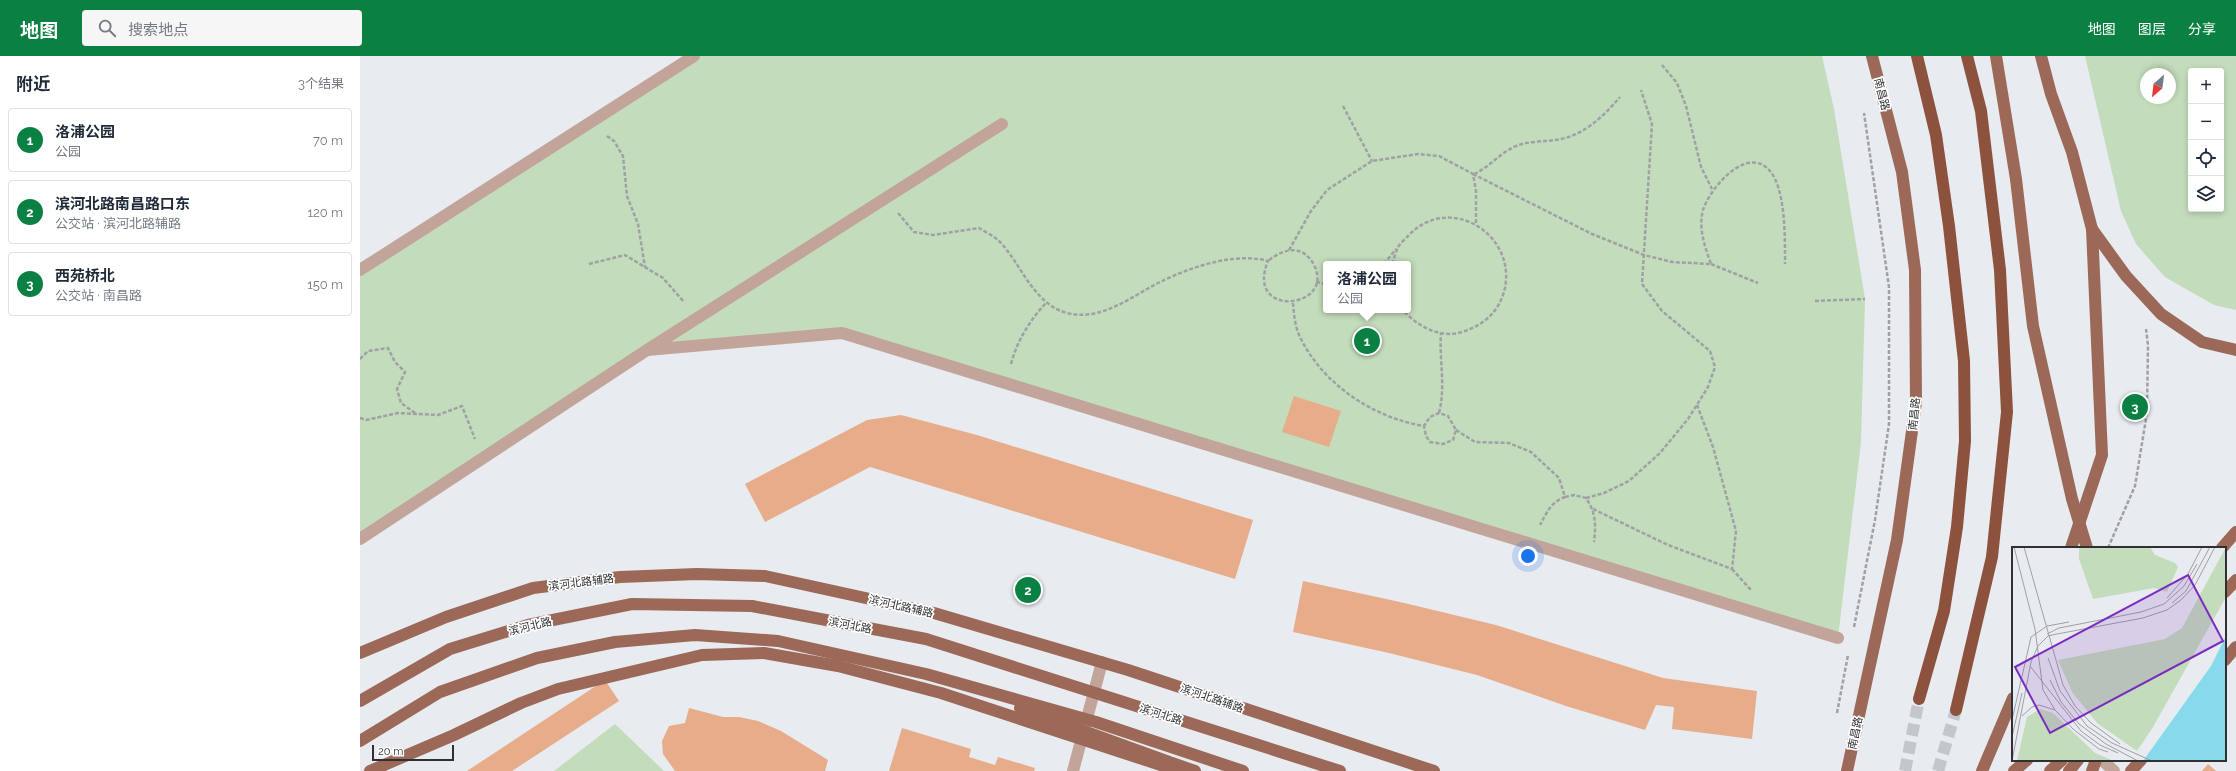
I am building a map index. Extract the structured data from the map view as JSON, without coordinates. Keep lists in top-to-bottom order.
{
  "streets": {
    "main road": ["南昌路", "滨河北路辅路", "滨河北路"]
  },
  "scale_bar": "20 m",
  "north": "bottom left",
  "page": {
    "header": "地图",
    "search": "搜索地点",
    "nav": ["地图", "图层", "分享"],
    "heading": ["附近", "3个结果"],
    "map_buttons": ["+", "−"],
    "list": [
      {
        "mark": "1",
        "name": "洛浦公园",
        "note": "公园",
        "value": "70 m"
      },
      {
        "mark": "2",
        "name": "滨河北路南昌路口东",
        "note": "公交站 · 滨河北路辅路",
        "value": "120 m"
      },
      {
        "mark": "3",
        "name": "西苑桥北",
        "note": "公交站 · 南昌路",
        "value": "150 m"
      }
    ],
    "popup": ["洛浦公园", "公园"],
    "pins": ["1", "3", "2"],
    "scale": "20 m"
  }
}
